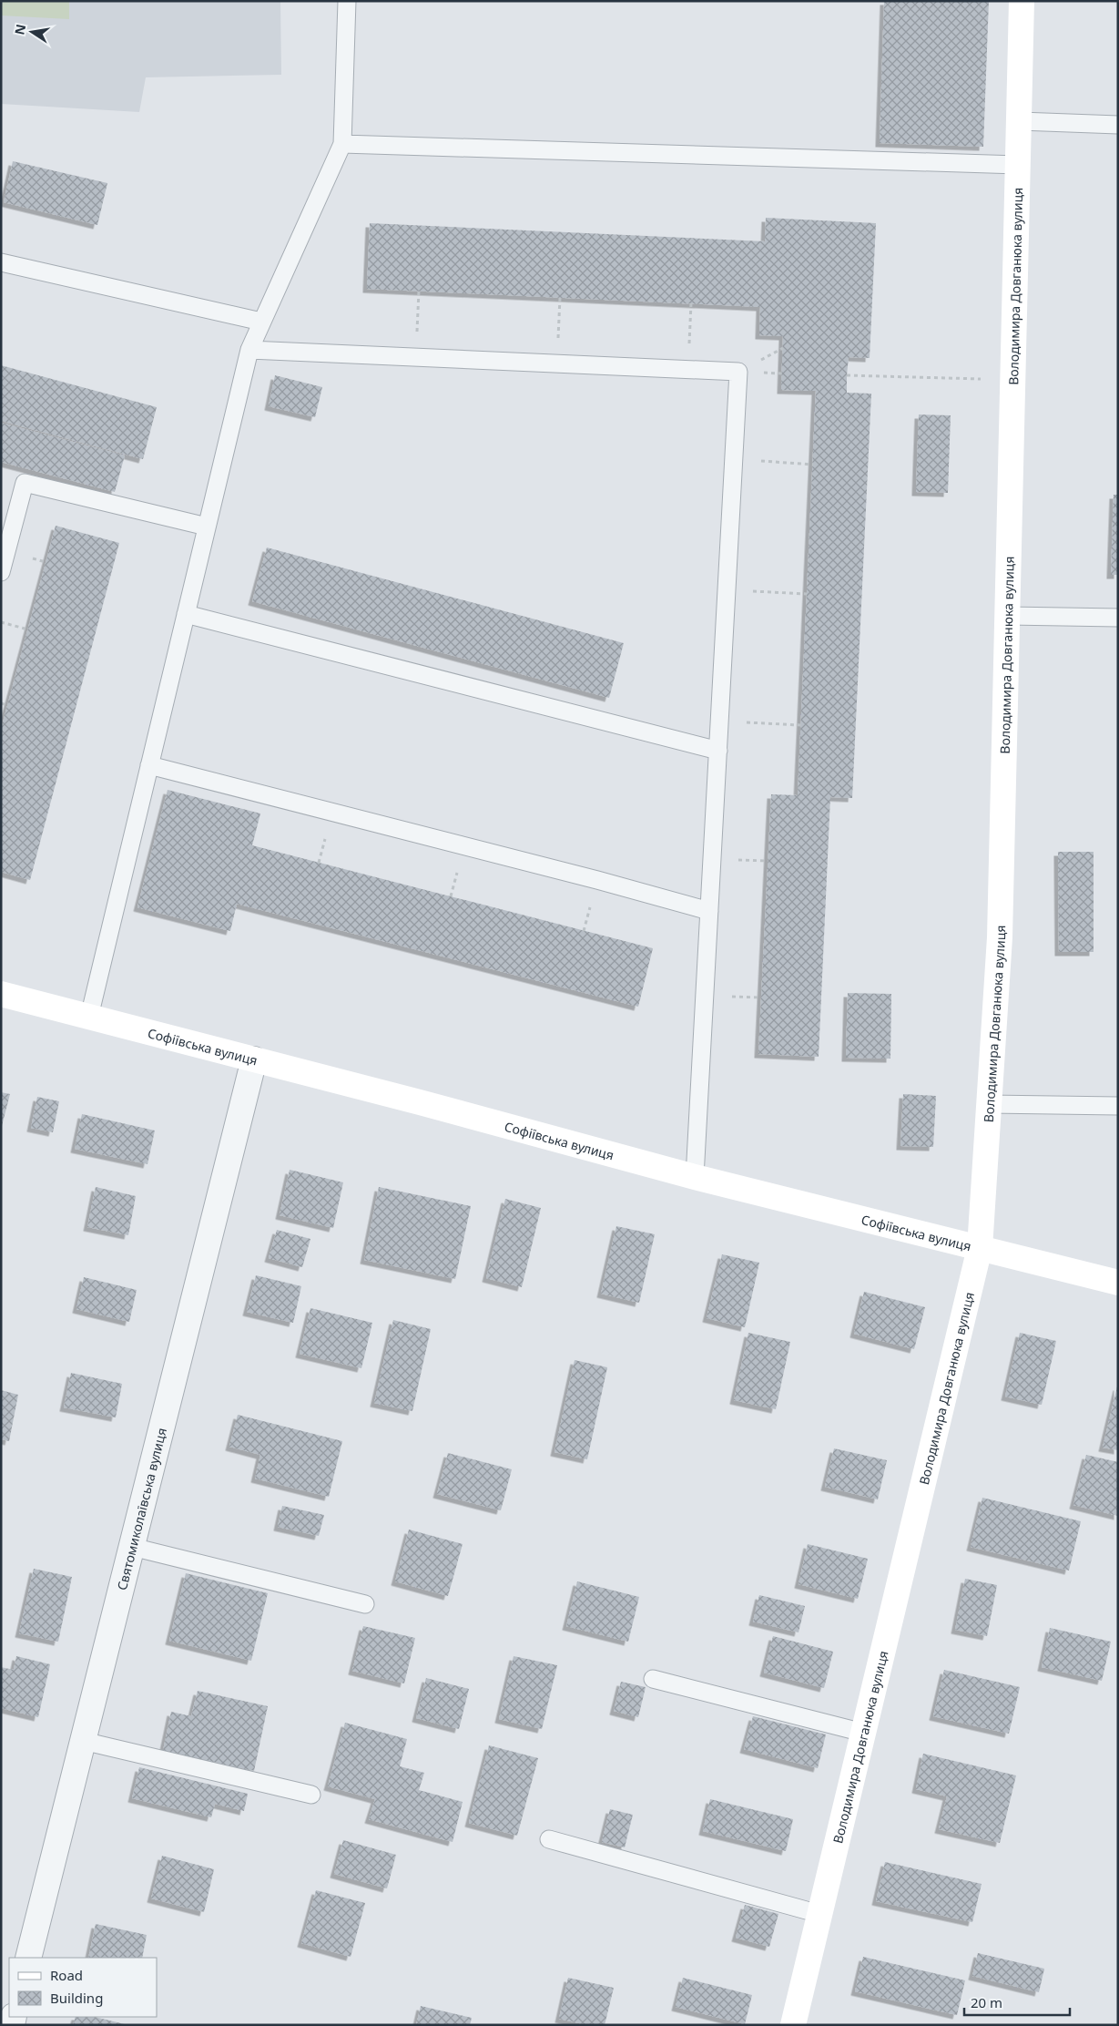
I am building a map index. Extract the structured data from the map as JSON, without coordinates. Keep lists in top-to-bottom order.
{
  "streets": {
    "main road": ["Володимира Довганюка вулиця", "Софіївська вулиця"],
    "street": ["Святомиколаївська вулиця"]
  },
  "crossings": [
    ["Володимира Довганюка вулиця", "Софіївська вулиця"],
    ["Софіївська вулиця", "Святомиколаївська вулиця"]
  ],
  "legend": ["Road", "Building"],
  "scale_bar": "20 m",
  "north": "left"
}
